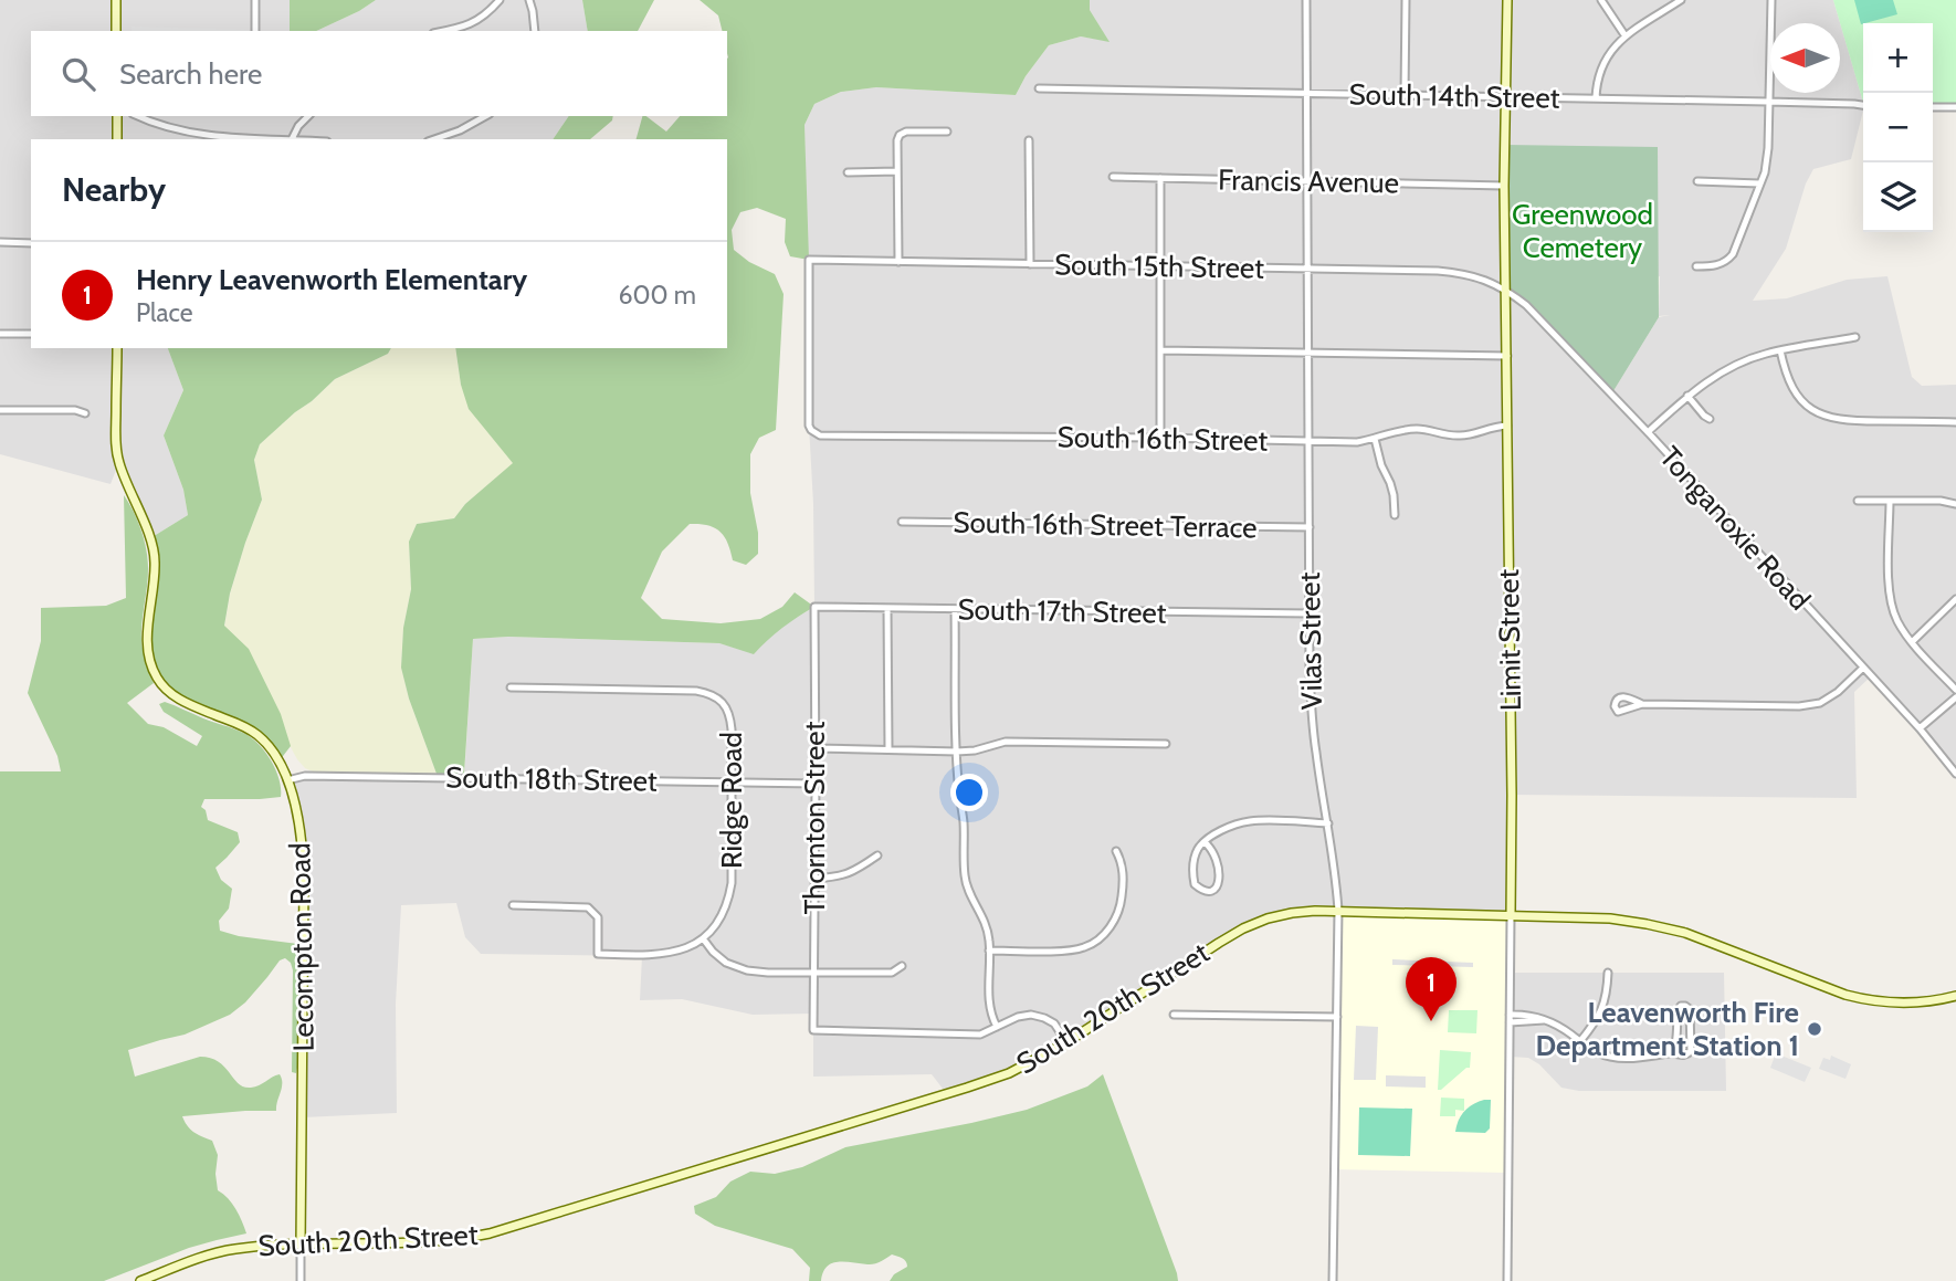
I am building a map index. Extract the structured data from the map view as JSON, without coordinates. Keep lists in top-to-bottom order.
{
  "streets": {
    "street": [
      "South 14th Street",
      "Francis Avenue",
      "South 15th Street",
      "South 16th Street",
      "South 16th Street Terrace",
      "Tonganoxie Road",
      "South 17th Street",
      "Limit Street",
      "Vilas Street",
      "South 18th Street",
      "Ridge Road",
      "Thornton Street",
      "Lecompton Road",
      "South 20th Street"
    ]
  },
  "crossings": [
    ["South 14th Street", "Limit Street"],
    ["South 14th Street", "Vilas Street"],
    ["Francis Avenue", "Limit Street"],
    ["Francis Avenue", "Vilas Street"],
    ["South 15th Street", "South 16th Street"],
    ["South 15th Street", "Tonganoxie Road"],
    ["South 15th Street", "Limit Street"],
    ["South 15th Street", "Vilas Street"],
    ["South 16th Street", "Limit Street"],
    ["South 16th Street", "Vilas Street"],
    ["South 16th Street Terrace", "Vilas Street"],
    ["Tonganoxie Road", "Limit Street"],
    ["South 17th Street", "Vilas Street"],
    ["South 17th Street", "Thornton Street"],
    ["Limit Street", "South 20th Street"],
    ["Vilas Street", "South 20th Street"],
    ["South 18th Street", "Ridge Road"],
    ["South 18th Street", "Thornton Street"],
    ["South 18th Street", "Lecompton Road"],
    ["Lecompton Road", "South 20th Street"]
  ],
  "parks": ["Greenwood Cemetery"],
  "places": ["Leavenworth Fire Department Station 1"],
  "north": "left",
  "page": {
    "map_buttons": ["+", "−"],
    "search": "Search here",
    "heading": "Nearby",
    "list": [
      {
        "mark": "1",
        "name": "Henry Leavenworth Elementary",
        "note": "Place",
        "value": "600 m"
      }
    ],
    "pins": "1"
  }
}
